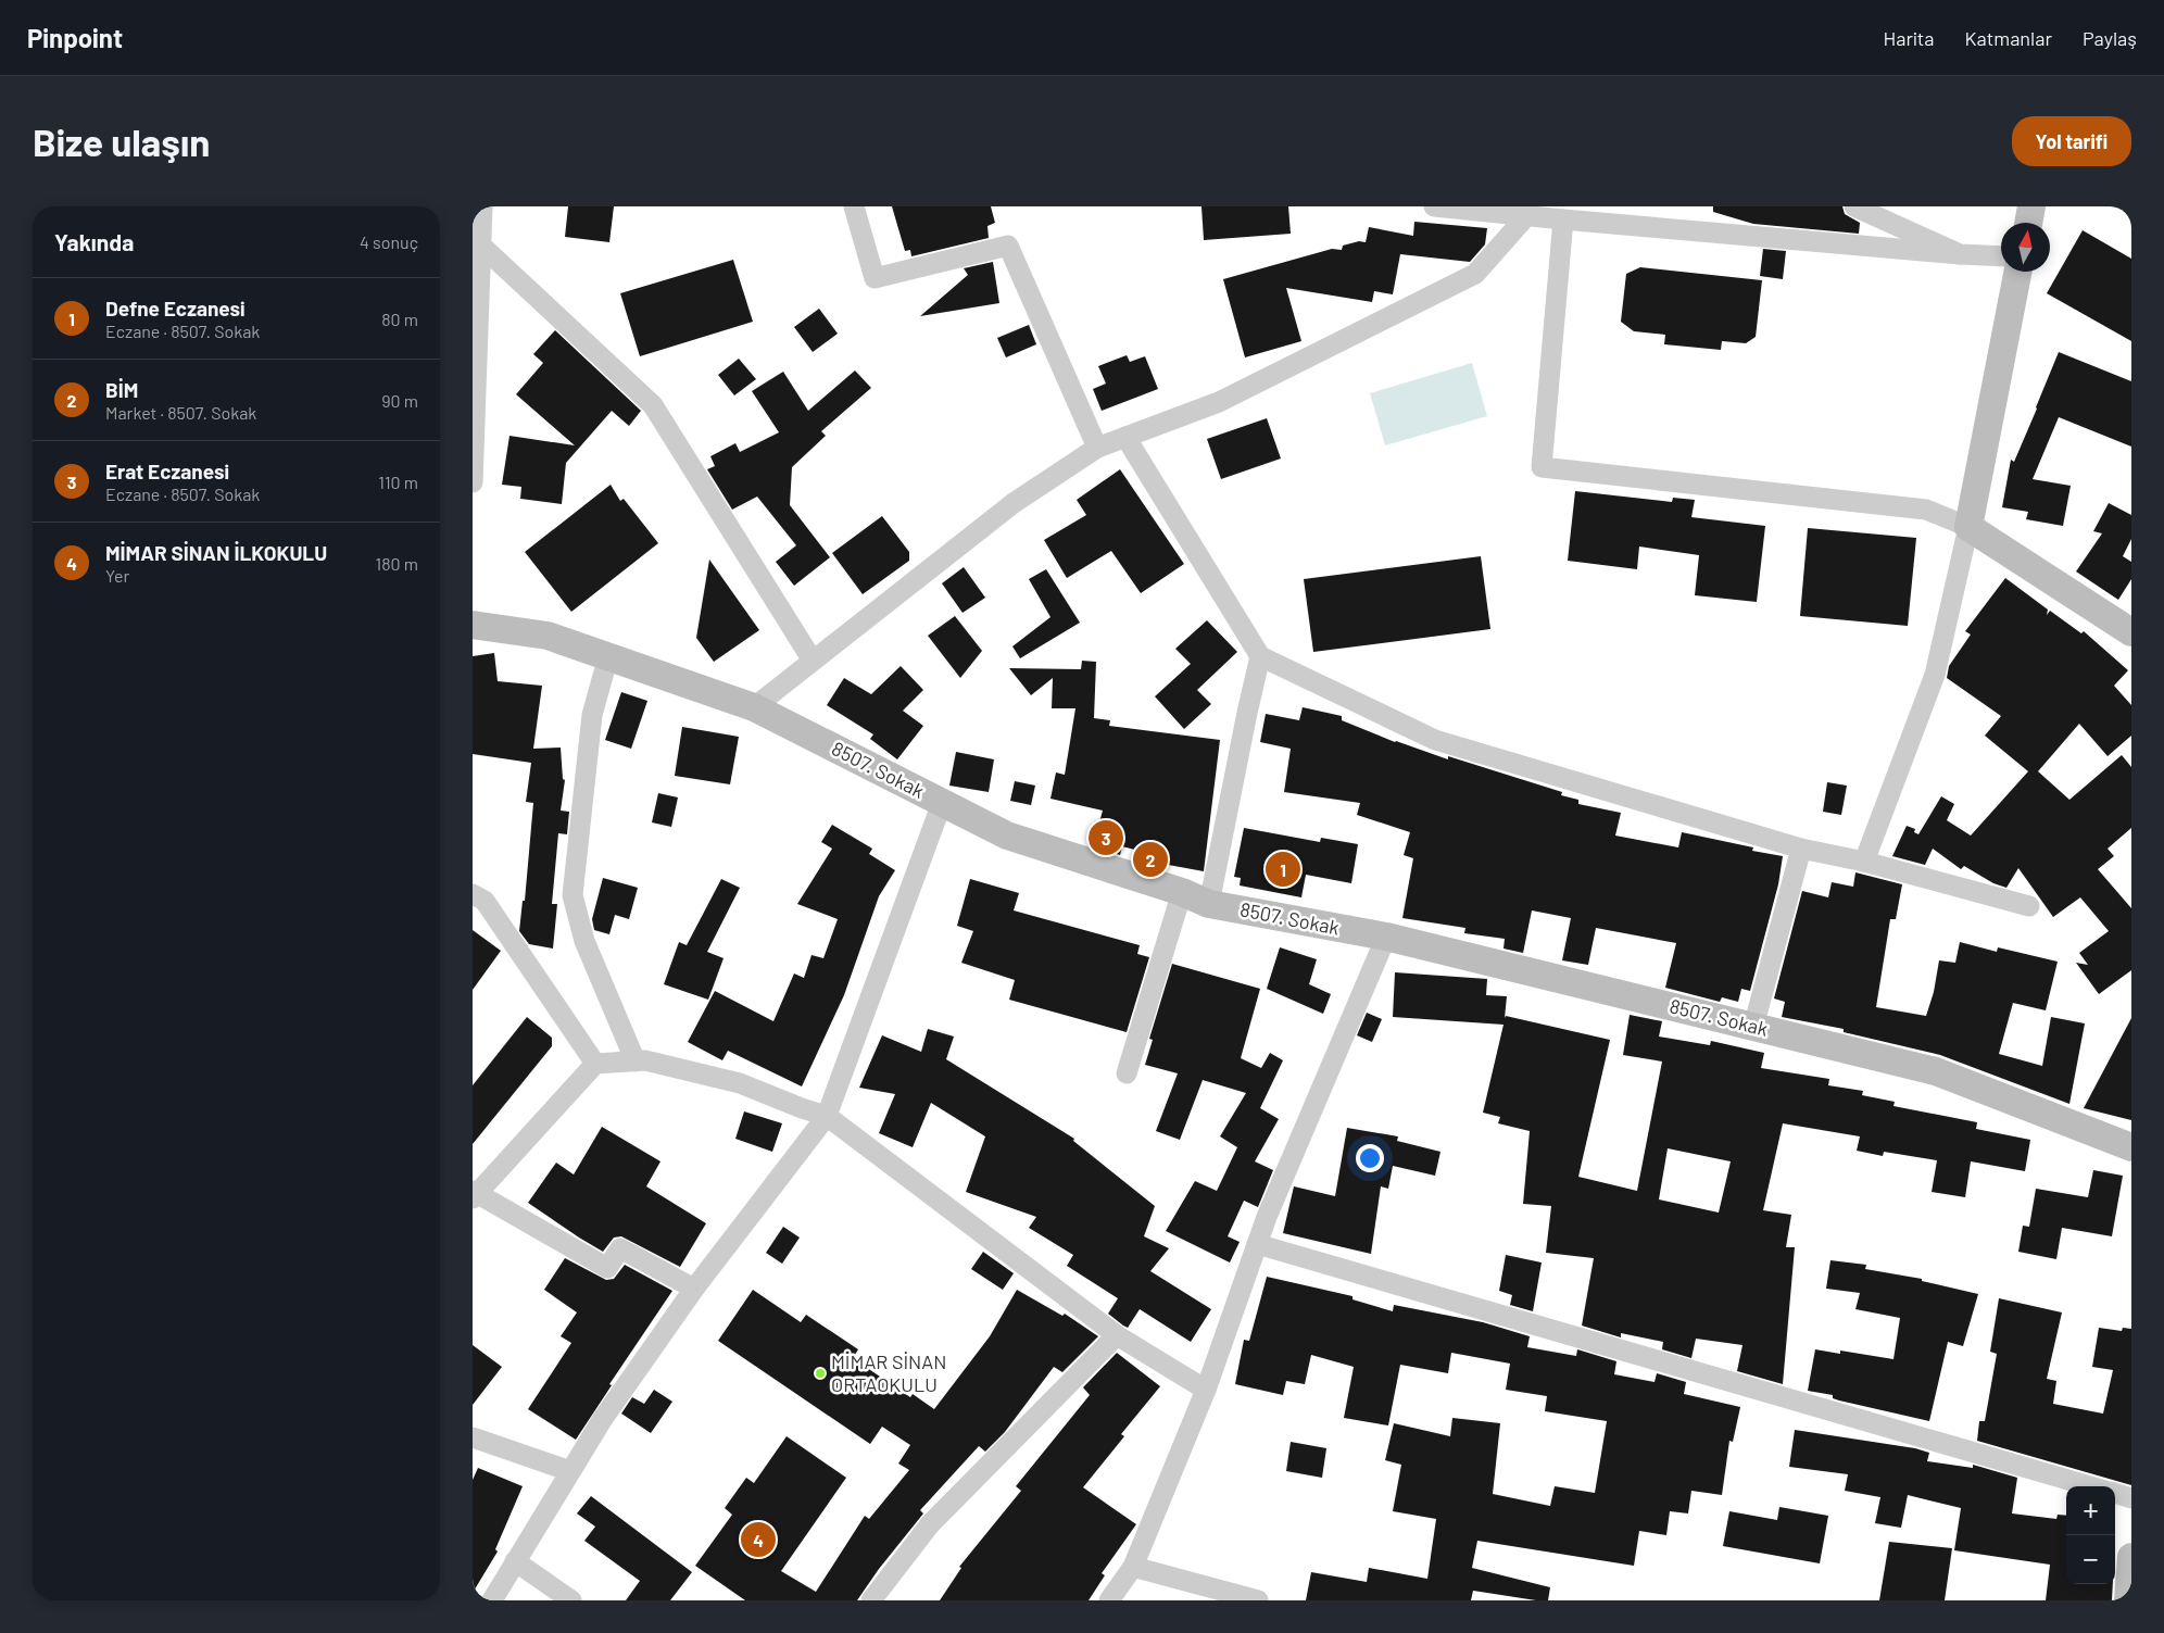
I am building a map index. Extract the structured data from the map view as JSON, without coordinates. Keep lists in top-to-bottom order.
{
  "streets": {
    "street": ["8507. Sokak"]
  },
  "places": ["MİMAR SİNAN ORTAOKULU"],
  "north": "top",
  "page": {
    "header": "Pinpoint",
    "nav": ["Harita", "Katmanlar", "Paylaş"],
    "buttons": "Yol tarifi",
    "title": "Bize ulaşın",
    "heading": ["Yakında", "4 sonuç"],
    "list": [
      {
        "mark": "1",
        "name": "Defne Eczanesi",
        "note": "Eczane · 8507. Sokak",
        "value": "80 m"
      },
      {
        "mark": "2",
        "name": "BİM",
        "note": "Market · 8507. Sokak",
        "value": "90 m"
      },
      {
        "mark": "3",
        "name": "Erat Eczanesi",
        "note": "Eczane · 8507. Sokak",
        "value": "110 m"
      },
      {
        "mark": "4",
        "name": "MİMAR SİNAN İLKOKULU",
        "note": "Yer",
        "value": "180 m"
      }
    ],
    "pins": [
      "3",
      "2",
      "1",
      "4"
    ],
    "map_buttons": ["+", "−"]
  }
}
